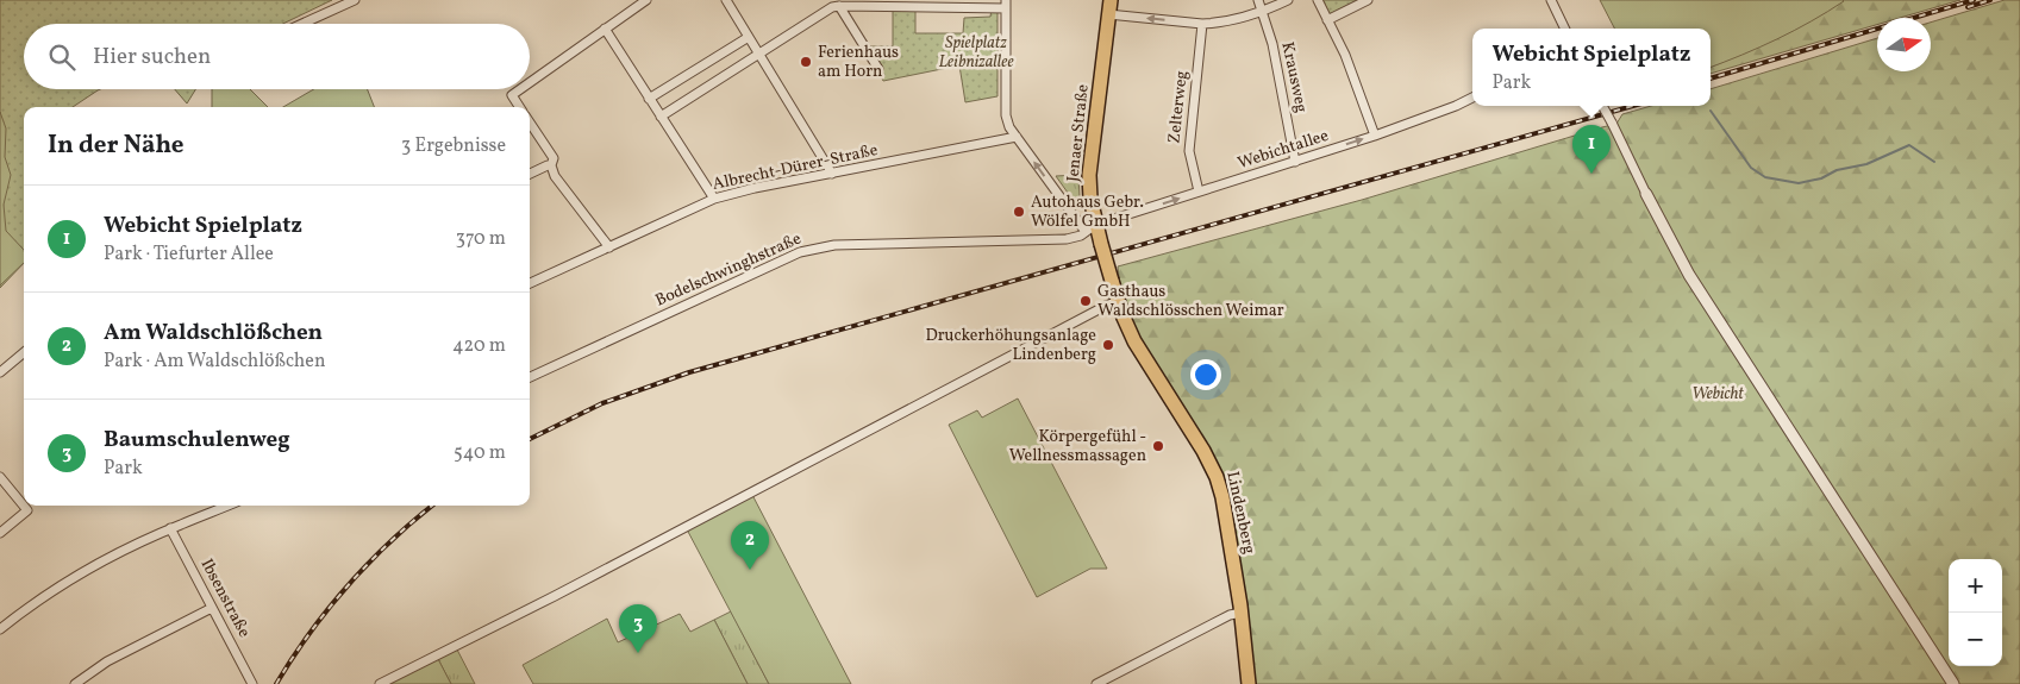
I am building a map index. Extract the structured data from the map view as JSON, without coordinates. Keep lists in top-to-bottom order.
{
  "streets": {
    "main road": ["Jenaer Straße", "Lindenberg"],
    "street": [
      "Krausweg",
      "Zelterweg",
      "Webichtallee",
      "Albrecht-Dürer-Straße",
      "Bodelschwinghstraße",
      "Ibsenstraße"
    ]
  },
  "crossings": [
    ["Krausweg", "Webichtallee"],
    ["Zelterweg", "Webichtallee"],
    ["Jenaer Straße", "Webichtallee"],
    ["Jenaer Straße", "Bodelschwinghstraße"],
    ["Jenaer Straße", "Lindenberg"],
    ["Webichtallee", "Bodelschwinghstraße"]
  ],
  "one_way": ["Webichtallee"],
  "parks": ["Spielplatz Leibnizallee", "Webicht"],
  "places": [
    "Ferienhaus am Horn",
    "Autohaus Gebr. Wölfel GmbH",
    "Gasthaus Waldschlösschen Weimar",
    "Druckerhöhungsanlage Lindenberg",
    "Körpergefühl - Wellnessmassagen"
  ],
  "north": "right",
  "page": {
    "search": "Hier suchen",
    "popup": ["Webicht Spielplatz", "Park"],
    "heading": ["In der Nähe", "3 Ergebnisse"],
    "pins": ["1", "2", "3"],
    "list": [
      {
        "mark": "1",
        "name": "Webicht Spielplatz",
        "note": "Park · Tiefurter Allee",
        "value": "370 m"
      },
      {
        "mark": "2",
        "name": "Am Waldschlößchen",
        "note": "Park · Am Waldschlößchen",
        "value": "420 m"
      },
      {
        "mark": "3",
        "name": "Baumschulenweg",
        "note": "Park",
        "value": "540 m"
      }
    ],
    "map_buttons": ["+", "−"]
  }
}
